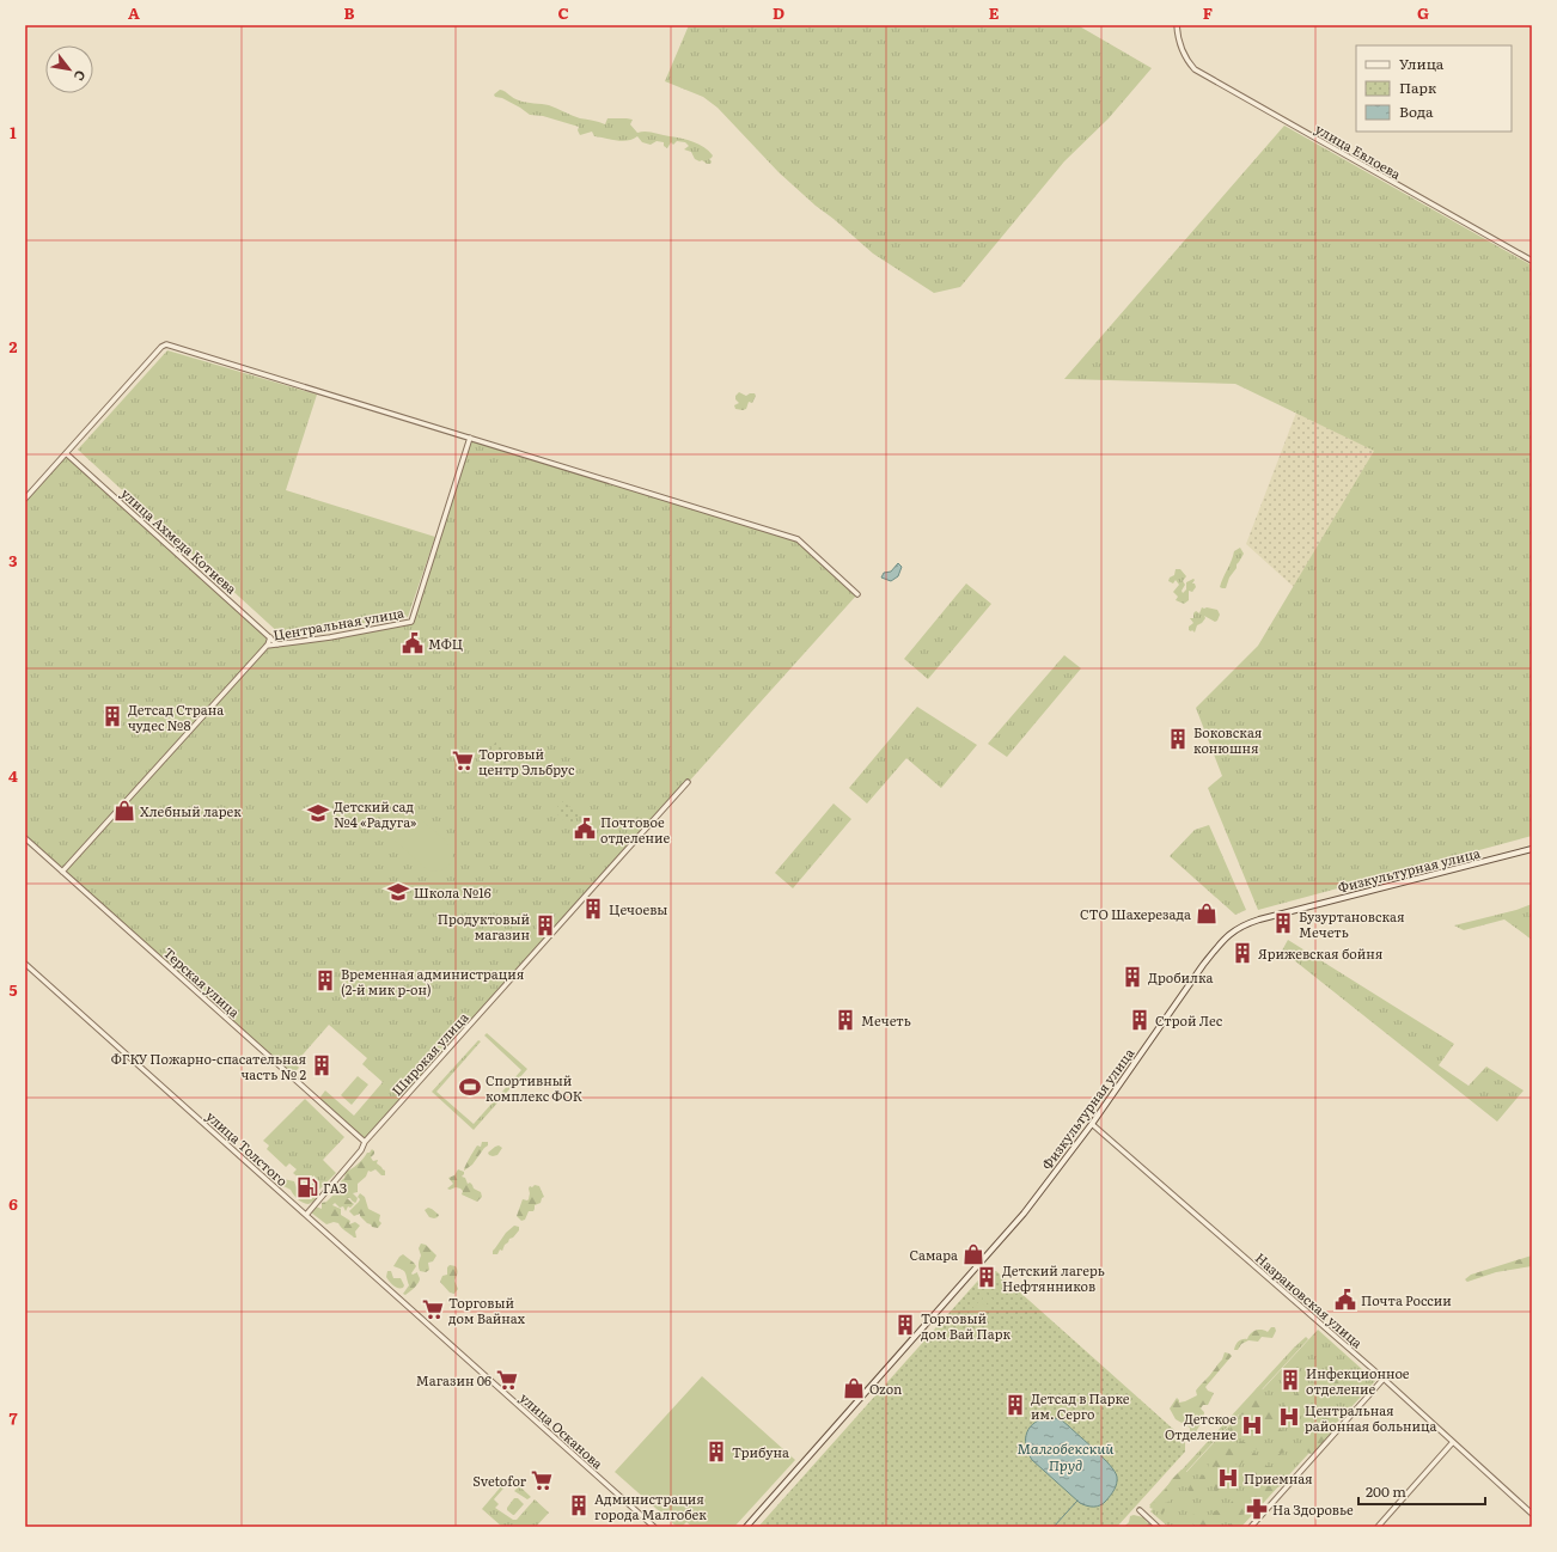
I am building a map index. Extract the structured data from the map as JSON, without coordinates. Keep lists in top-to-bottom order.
{
  "streets": {
    "main road": ["Физкультурная улица"],
    "street": [
      "улица Евлоева",
      "улица Ахмеда Котиева",
      "Центральная улица",
      "Терская улица",
      "Широкая улица",
      "улица Толстого",
      "Назрановская улица",
      "улица Осканова"
    ]
  },
  "crossings": [
    ["улица Ахмеда Котиева", "Центральная улица"],
    ["Центральная улица", "Терская улица"],
    ["Физкультурная улица", "Назрановская улица"],
    ["Терская улица", "Широкая улица"],
    ["Широкая улица", "улица Толстого"],
    ["улица Толстого", "улица Осканова"]
  ],
  "water": ["Малгобекский Пруд"],
  "places": {
    "public building": ["МФЦ", "Почтовое отделение", "Почта России"],
    "building": [
      "Детсад Страна чудес №8",
      "Боковская конюшня",
      "Цечоевы",
      "Бузуртановская Мечеть",
      "Продуктовый магазин",
      "Ярижевская бойня",
      "Дробилка",
      "Временная администрация (2-й мик р-он)",
      "Мечеть",
      "Строй Лес",
      "ФГКУ Пожарно-спасательная часть № 2",
      "Детский лагерь Нефтянников",
      "Торговый дом Вай Парк",
      "Инфекционное отделение",
      "Детсад в Парке им. Серго",
      "Трибуна",
      "Администрация города Малгобек"
    ],
    "supermarket": [
      "Торговый центр Эльбрус",
      "Торговый дом Вайнах",
      "Магазин 06",
      "Svetofor"
    ],
    "shop": [
      "Хлебный ларек",
      "СТО Шахерезада",
      "Самара",
      "Ozon"
    ],
    "school or university": ["Детский сад №4 «Радуга»", "Школа №16"],
    "sports": ["Спортивный комплекс ФОК"],
    "fuel station": ["ГАЗ"],
    "hospital": ["Центральная районная больница", "Детское Отделение", "Приемная"],
    "pharmacy": ["На Здоровье"]
  },
  "legend": ["Улица", "Парк", "Вода"],
  "scale_bar": "200 m",
  "north": "bottom right",
  "grid": {
    "columns": [
      "A",
      "B",
      "C",
      "D",
      "E",
      "F",
      "G"
    ],
    "rows": [
      "1",
      "2",
      "3",
      "4",
      "5",
      "6",
      "7"
    ]
  }
}
